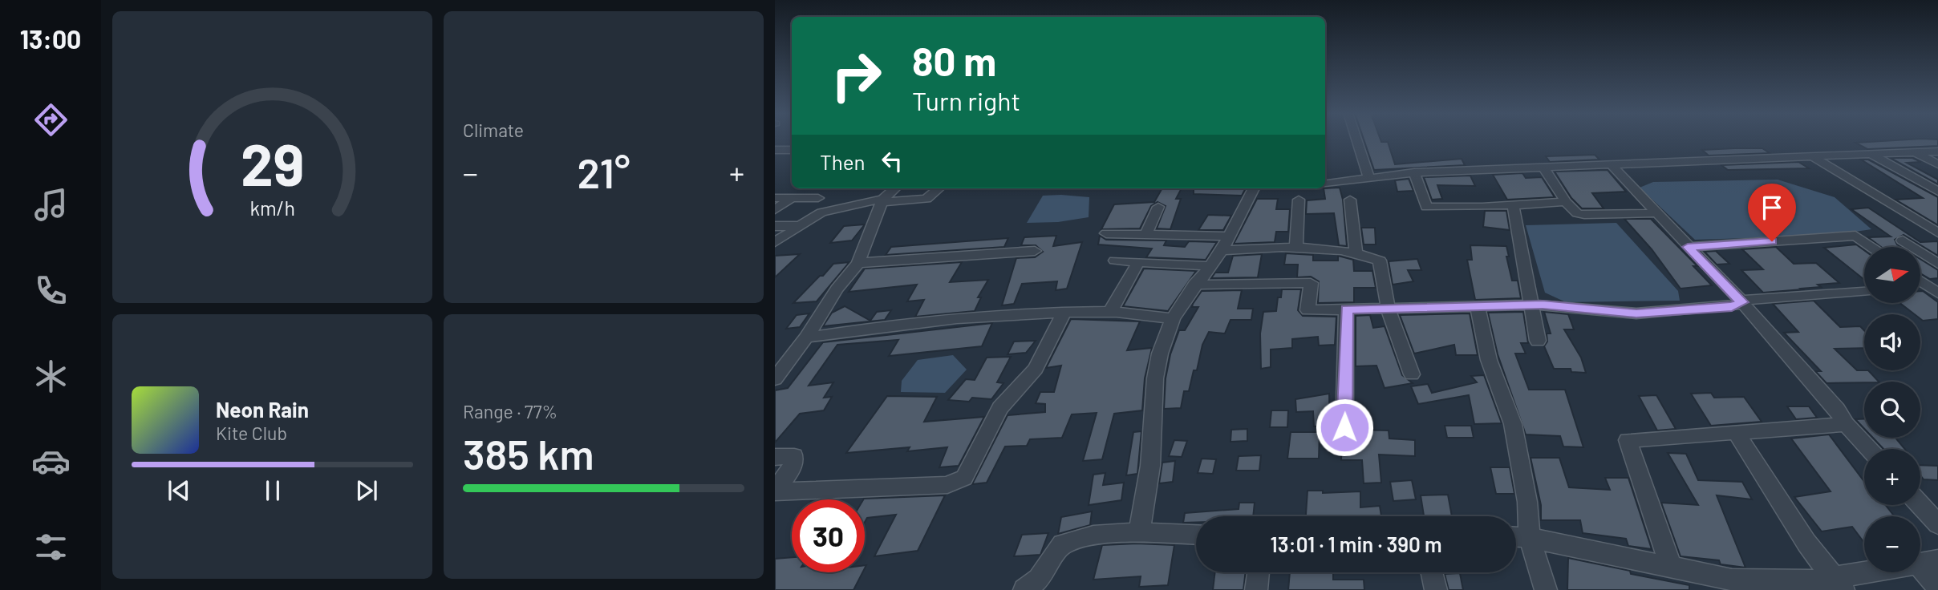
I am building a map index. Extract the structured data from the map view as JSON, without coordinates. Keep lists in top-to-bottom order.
{
  "north": "right",
  "page": {
    "tabs": "13:00",
    "tile": [
      "Climate",
      ["Range · 77%", "385 km"]
    ],
    "turn": ["80 m", "Turn right"],
    "then": "Then",
    "heat": ["−", "21°", "+"],
    "map_buttons": ["+", "−"],
    "song": ["Neon Rain", "Kite Club"],
    "limit": "30",
    "trip": "13:01 · 1 min · 390 m",
    "gauge": ["29", "km/h"]
  }
}
